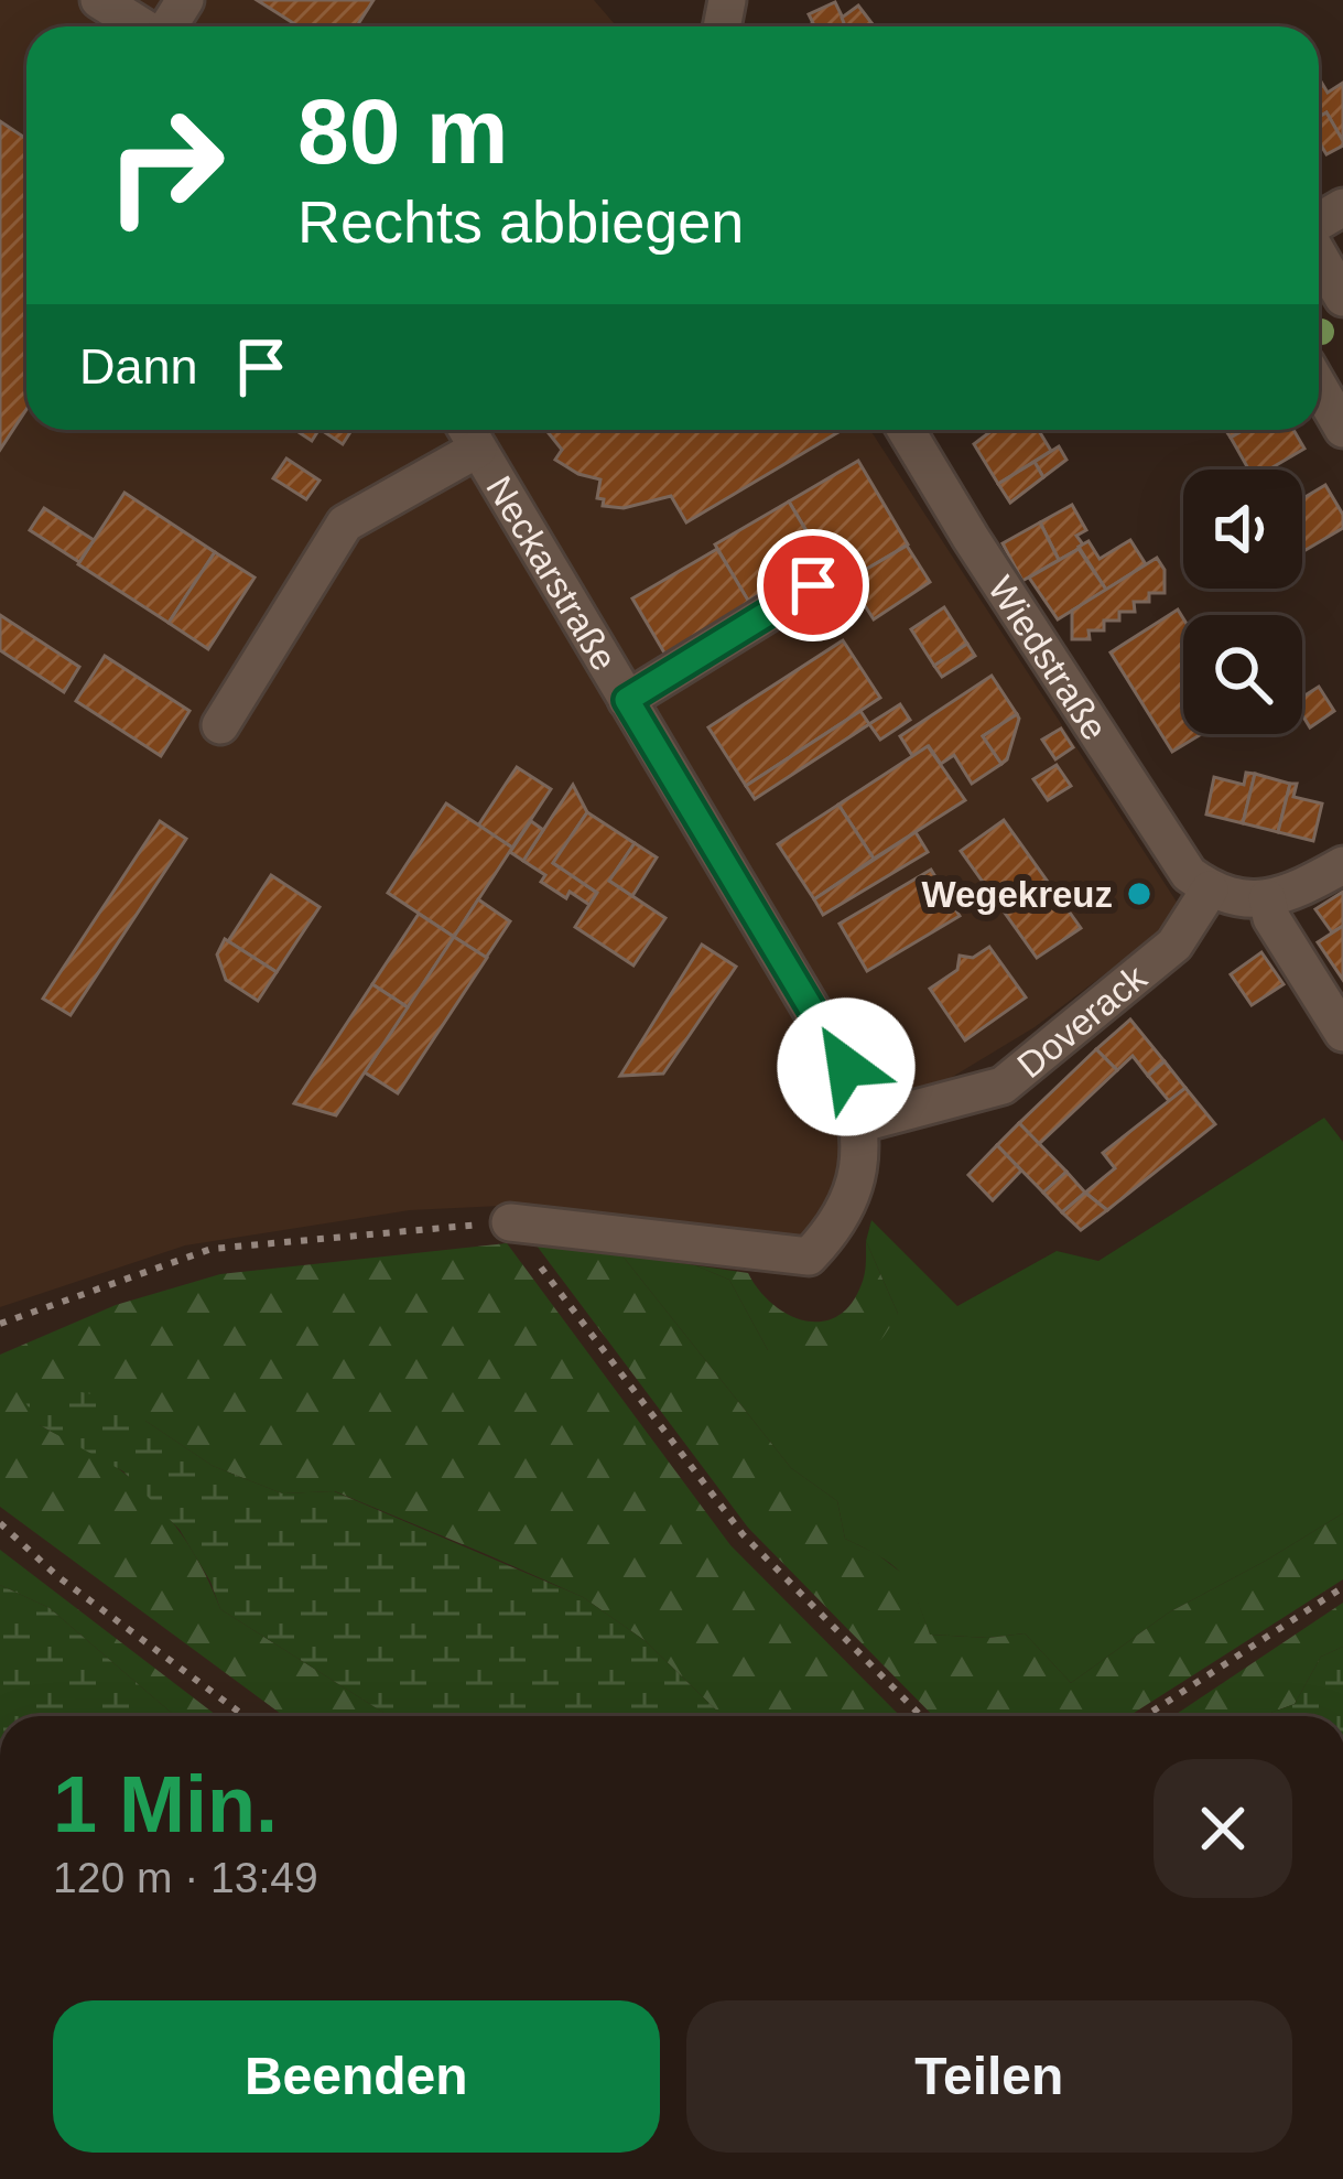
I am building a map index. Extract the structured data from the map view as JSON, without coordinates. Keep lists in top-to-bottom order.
{
  "streets": {
    "street": ["Neckarstraße", "Wiedstraße", "Doverack"]
  },
  "crossings": [
    ["Neckarstraße", "Doverack"],
    ["Wiedstraße", "Doverack"]
  ],
  "places": ["Wegekreuz"],
  "page": {
    "turn": ["80 m", "Rechts abbiegen"],
    "then": "Dann",
    "heading": ["1 Min.", "120 m · 13:49"],
    "buttons": ["Beenden", "Teilen"]
  }
}
